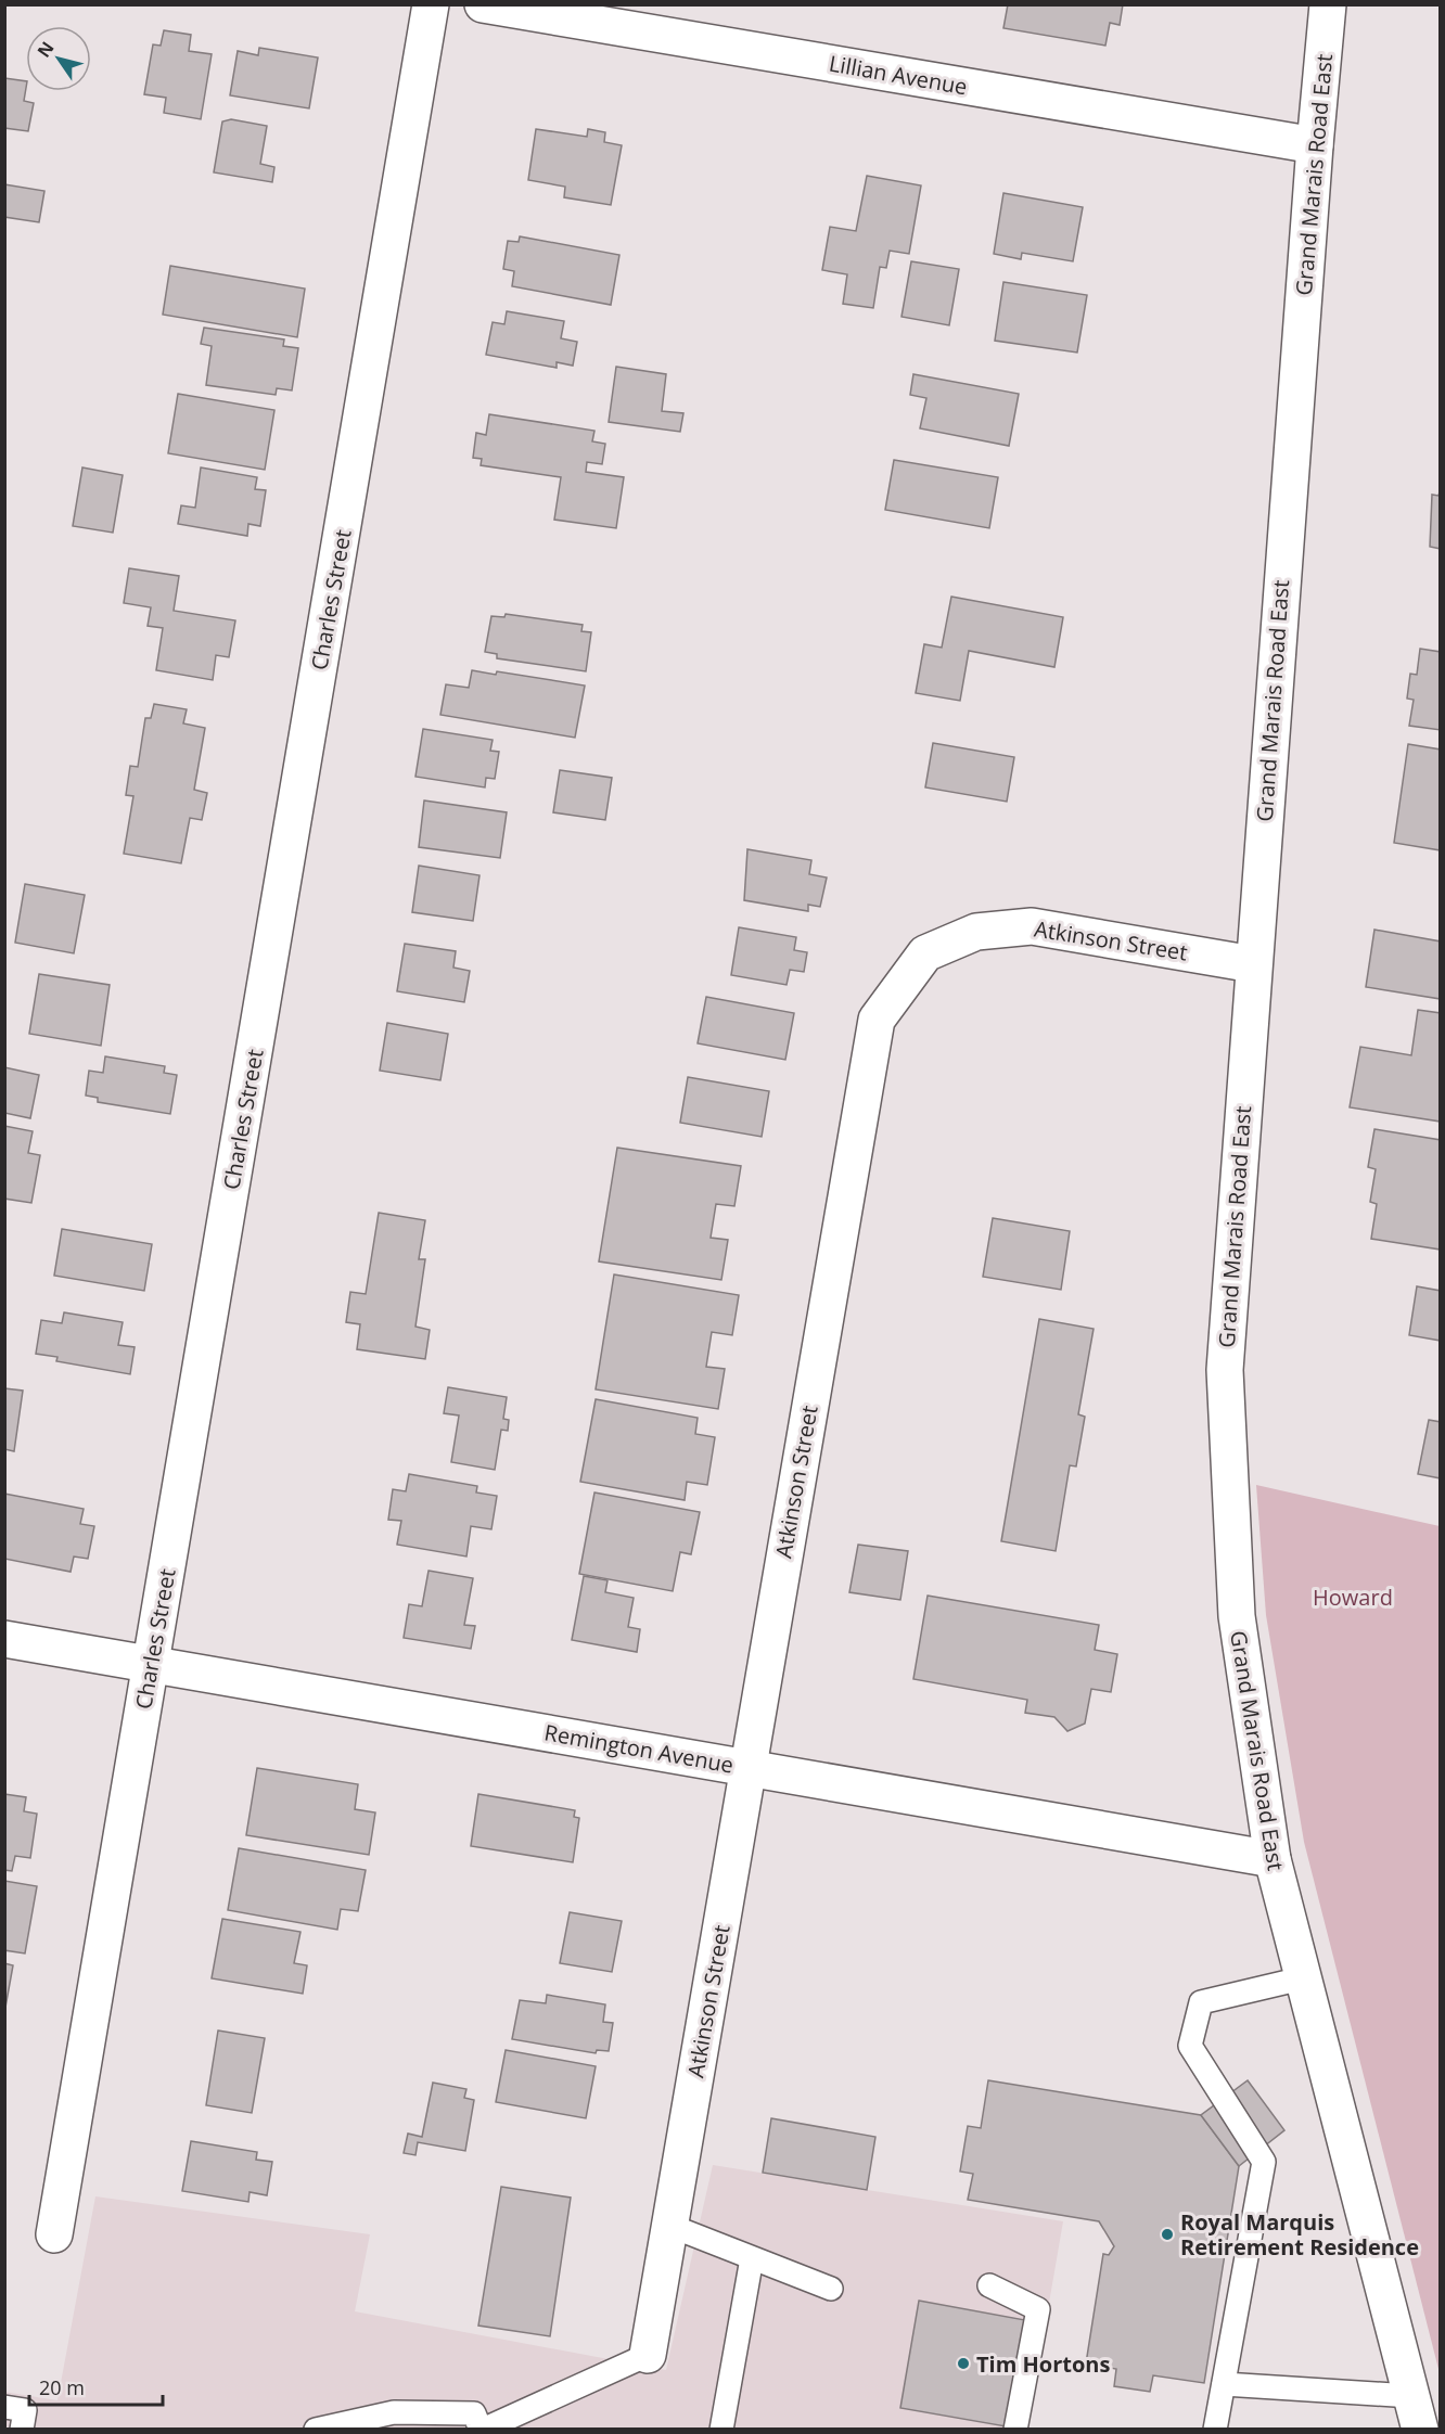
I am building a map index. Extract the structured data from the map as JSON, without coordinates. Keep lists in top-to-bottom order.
{
  "streets": {
    "street": [
      "Lillian Avenue",
      "Grand Marais Road East",
      "Charles Street",
      "Atkinson Street",
      "Remington Avenue"
    ]
  },
  "crossings": [
    ["Lillian Avenue", "Grand Marais Road East"],
    ["Grand Marais Road East", "Atkinson Street"],
    ["Grand Marais Road East", "Remington Avenue"],
    ["Charles Street", "Remington Avenue"],
    ["Atkinson Street", "Remington Avenue"]
  ],
  "parks": ["Howard"],
  "places": ["Royal Marquis Retirement Residence", "Tim Hortons"],
  "scale_bar": "20 m",
  "north": "top left"
}
